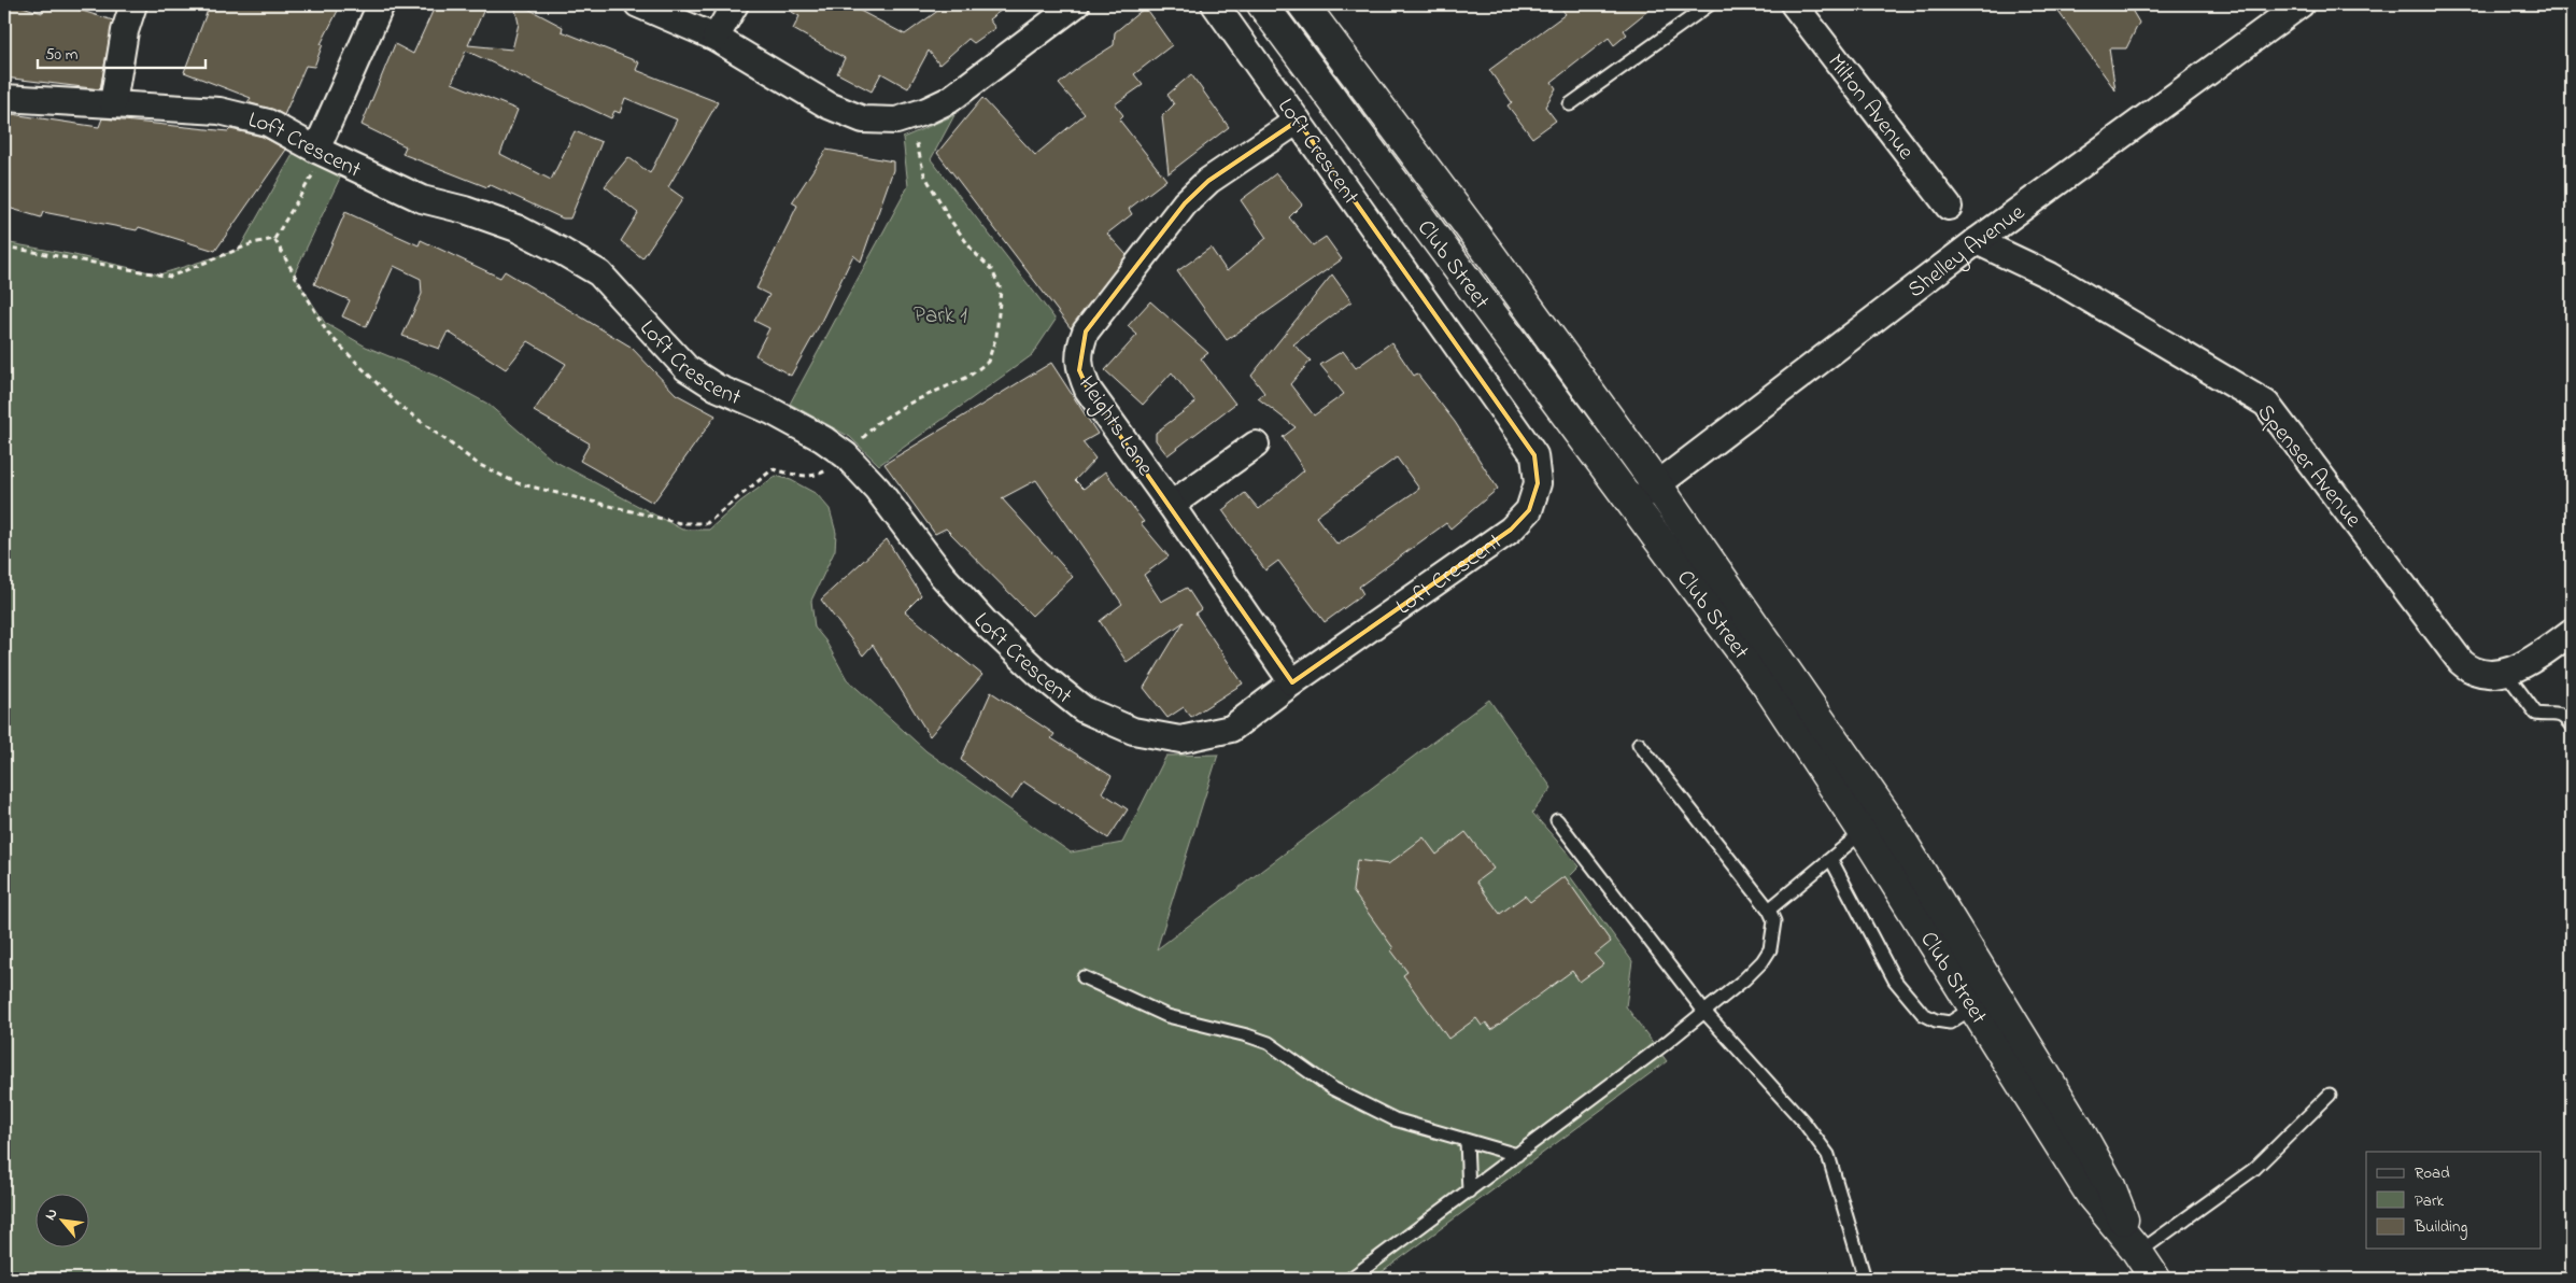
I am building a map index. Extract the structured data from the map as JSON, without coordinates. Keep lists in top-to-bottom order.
{
  "streets": {
    "main road": ["Club Street"],
    "street": [
      "Milton Avenue",
      "Loft Crescent",
      "Shelley Avenue",
      "Heights Lane",
      "Spenser Avenue"
    ]
  },
  "crossings": [
    ["Loft Crescent", "Heights Lane"],
    ["Shelley Avenue", "Club Street"],
    ["Shelley Avenue", "Spenser Avenue"]
  ],
  "parks": ["Park 1"],
  "legend": ["Road", "Park", "Building"],
  "scale_bar": "50 m",
  "north": "top left"
}
